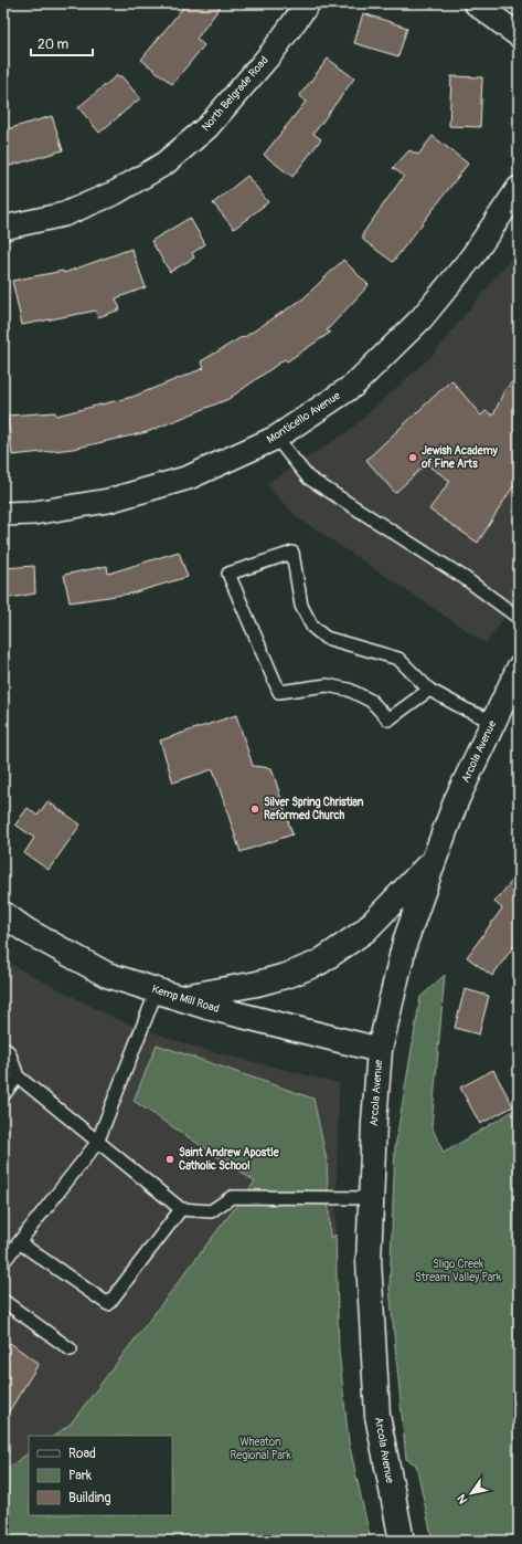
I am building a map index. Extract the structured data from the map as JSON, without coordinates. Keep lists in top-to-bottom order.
{
  "streets": {
    "street": [
      "North Belgrade Road",
      "Monticello Avenue",
      "Arcola Avenue",
      "Kemp Mill Road"
    ]
  },
  "crossings": [
    ["Arcola Avenue", "Kemp Mill Road"]
  ],
  "parks": ["Sligo Creek Stream Valley Park", "Wheaton Regional Park"],
  "places": ["Jewish Academy of Fine Arts", "Silver Spring Christian Reformed Church", "Saint Andrew Apostle Catholic School"],
  "legend": ["Road", "Park", "Building"],
  "scale_bar": "20 m",
  "north": "bottom left"
}
